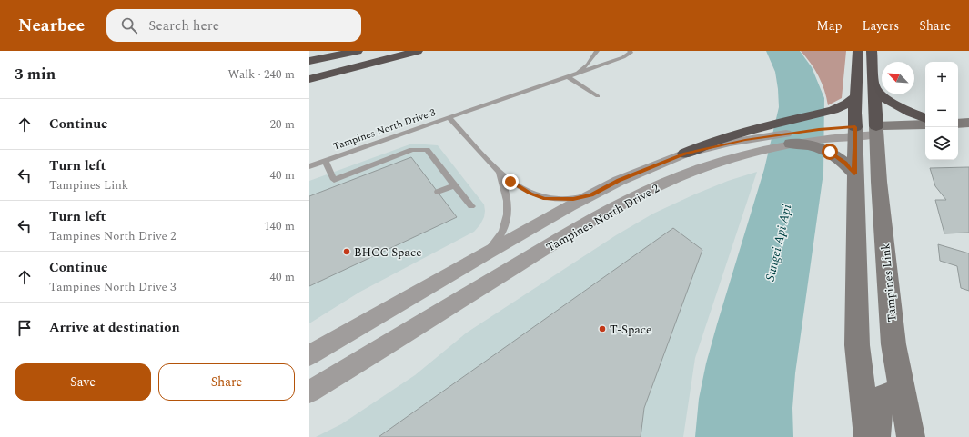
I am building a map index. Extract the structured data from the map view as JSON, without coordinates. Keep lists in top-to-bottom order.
{
  "streets": {
    "street": ["Tampines North Drive 2", "Tampines Link"],
    "lane": ["Tampines North Drive 3"]
  },
  "crossings": [
    ["Tampines North Drive 3", "Tampines North Drive 2"],
    ["Tampines North Drive 2", "Tampines Link"]
  ],
  "water": ["Sungei Api Api"],
  "places": ["BHCC Space", "T-Space"],
  "north": "top left",
  "page": {
    "header": "Nearbee",
    "search": "Search here",
    "nav": ["Map", "Layers", "Share"],
    "heading": ["3 min", "Walk · 240 m"],
    "map_buttons": ["+", "−"],
    "list": [
      ["Continue", "20 m"],
      ["Turn left", "Tampines Link", "40 m"],
      ["Turn left", "Tampines North Drive 2", "140 m"],
      ["Continue", "Tampines North Drive 3", "40 m"],
      "Arrive at destination"
    ],
    "buttons": ["Save", "Share"]
  }
}
